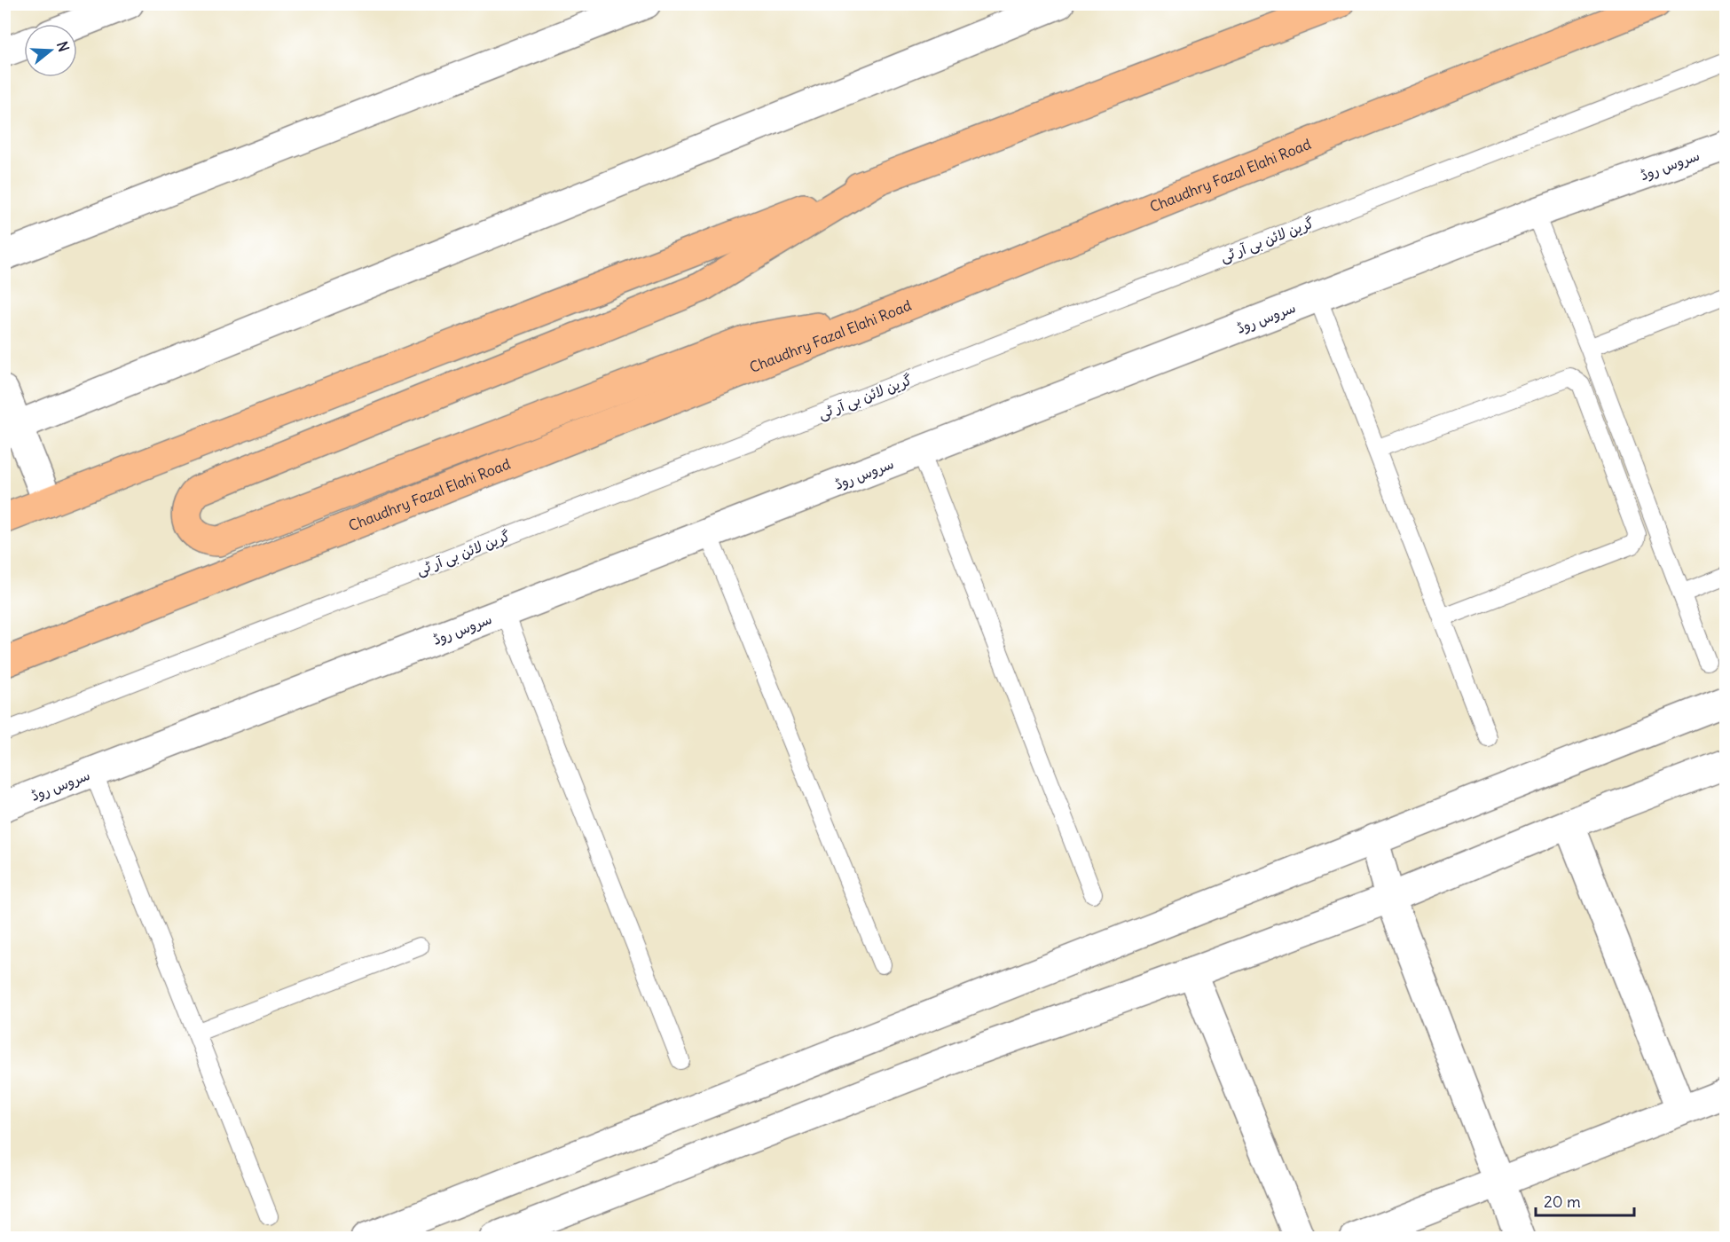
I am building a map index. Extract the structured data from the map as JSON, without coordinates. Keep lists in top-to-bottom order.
{
  "streets": {
    "main road": ["Chaudhry Fazal Elahi Road"],
    "street": ["سروس روڈ"],
    "lane": ["گرین لائن بی آر ٹی"]
  },
  "scale_bar": "20 m",
  "north": "right"
}
